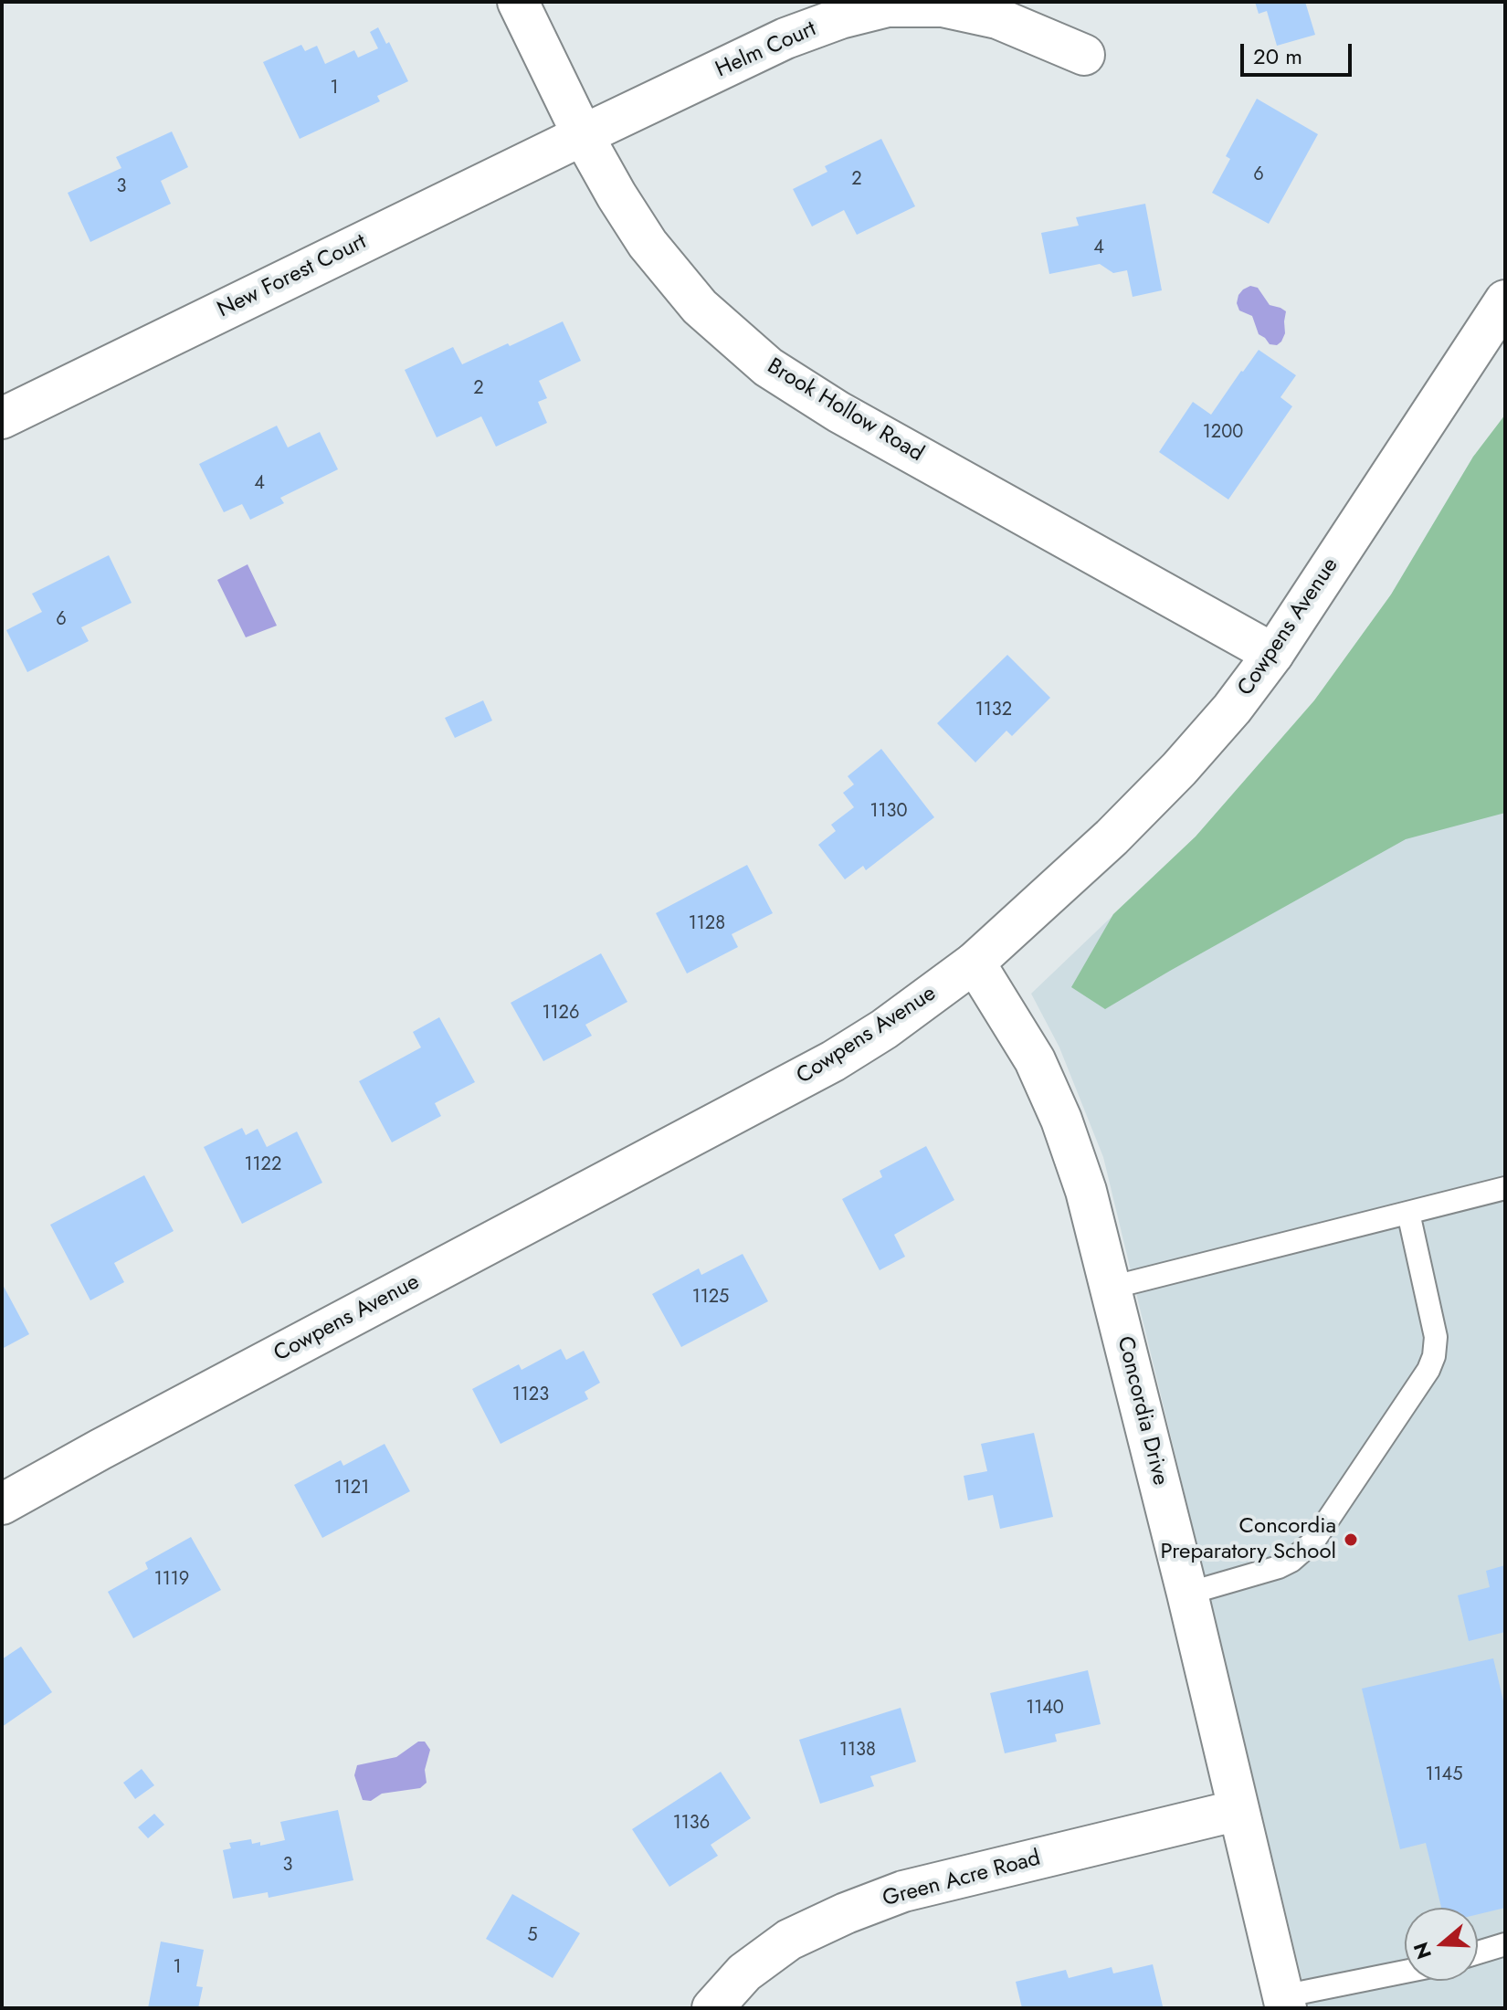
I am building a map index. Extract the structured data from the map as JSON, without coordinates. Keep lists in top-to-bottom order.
{
  "streets": {
    "street": [
      "Helm Court",
      "New Forest Court",
      "Brook Hollow Road",
      "Cowpens Avenue",
      "Concordia Drive",
      "Green Acre Road"
    ]
  },
  "crossings": [
    ["Helm Court", "New Forest Court"],
    ["Helm Court", "Brook Hollow Road"],
    ["New Forest Court", "Brook Hollow Road"],
    ["Brook Hollow Road", "Cowpens Avenue"],
    ["Cowpens Avenue", "Concordia Drive"],
    ["Concordia Drive", "Green Acre Road"]
  ],
  "places": ["Concordia Preparatory School"],
  "house_numbers": [
    "1",
    "6",
    "2",
    "3",
    "4",
    "2",
    "1200",
    "4",
    "6",
    "1132",
    "1130",
    "1128",
    "1126",
    "1122",
    "1125",
    "1123",
    "1121",
    "1119",
    "1140",
    "1138",
    "1145",
    "1136",
    "3",
    "5",
    "1"
  ],
  "scale_bar": "20 m",
  "north": "left"
}
